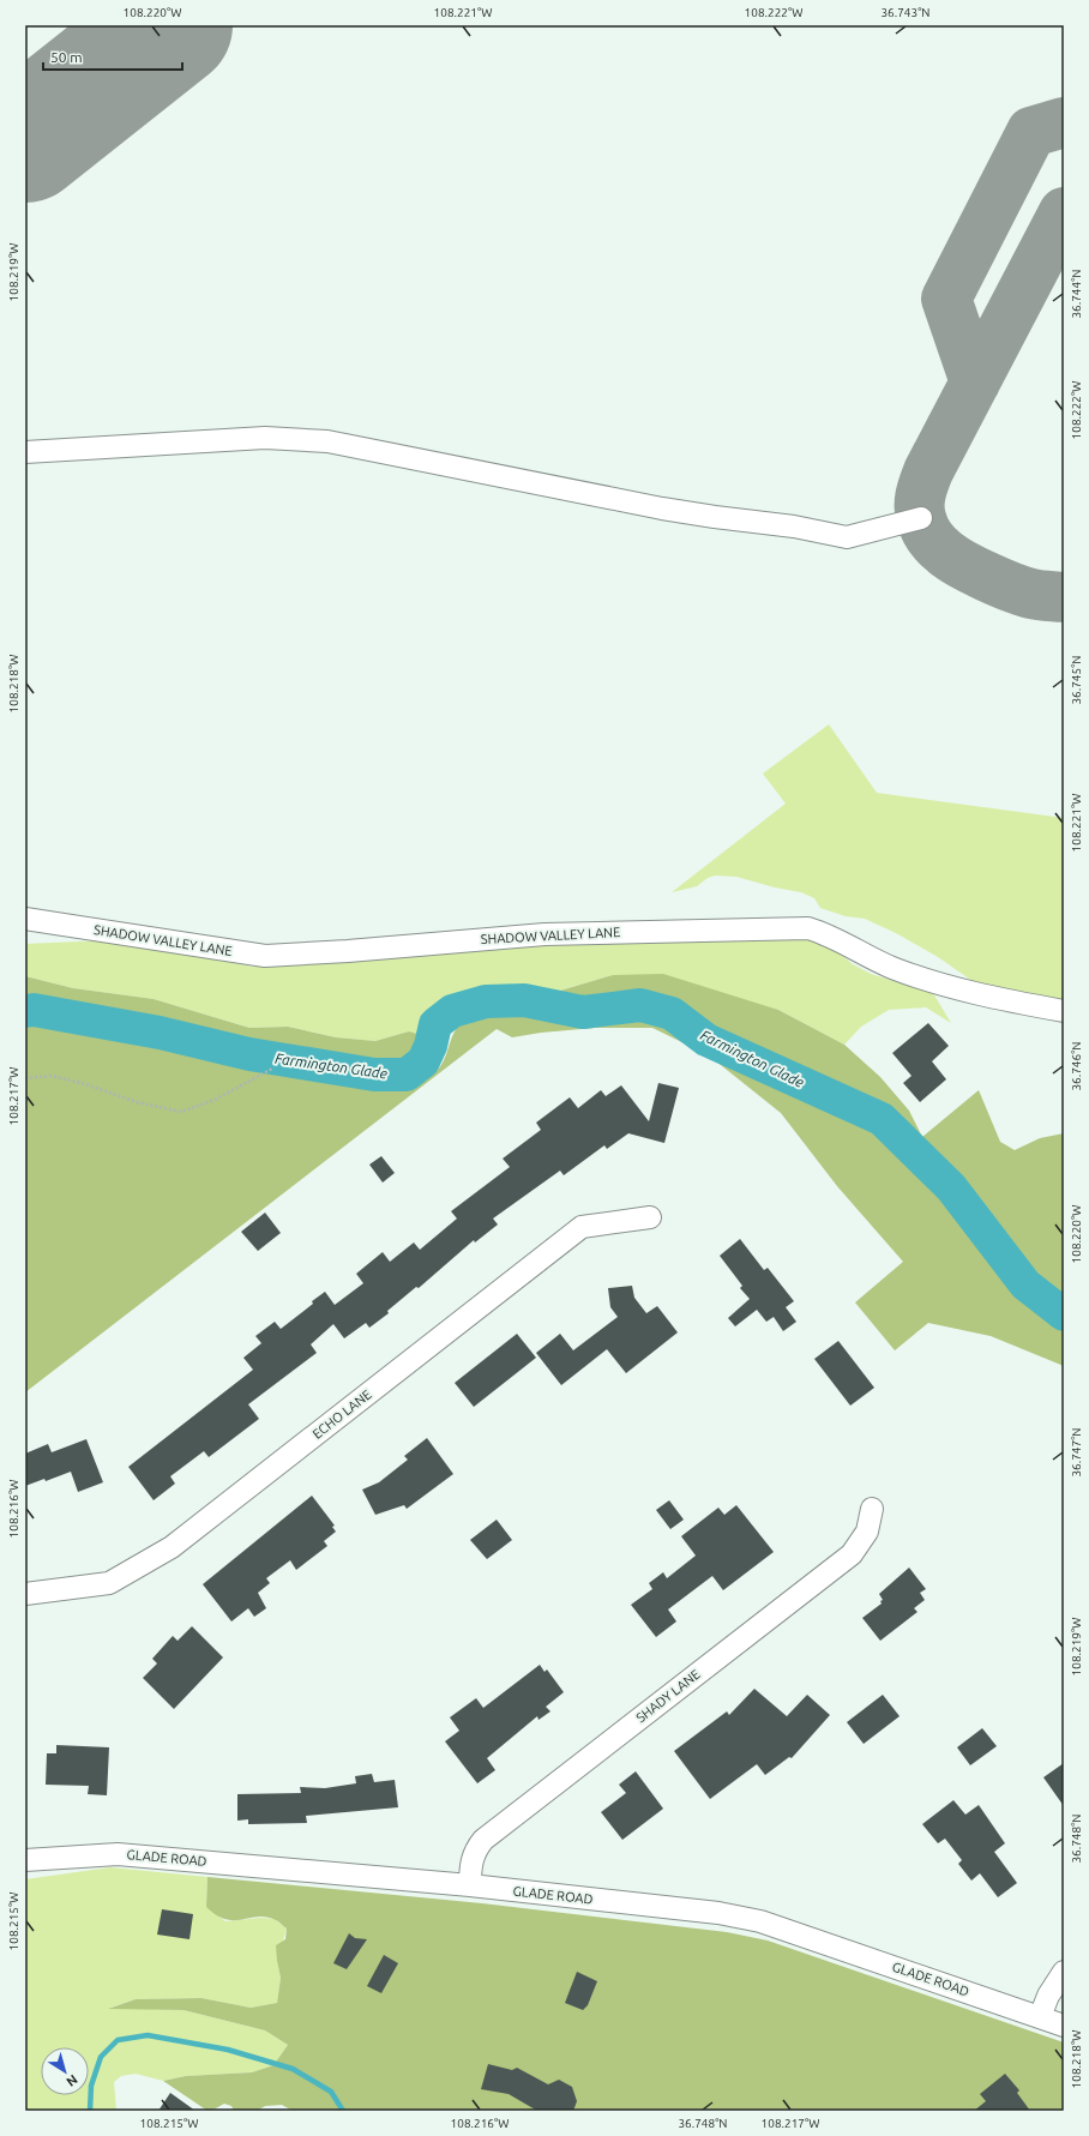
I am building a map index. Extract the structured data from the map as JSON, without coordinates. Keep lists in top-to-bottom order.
{
  "streets": {
    "street": [
      "SHADOW VALLEY LANE",
      "ECHO LANE",
      "SHADY LANE",
      "GLADE ROAD"
    ]
  },
  "crossings": [
    ["SHADY LANE", "GLADE ROAD"]
  ],
  "water": ["Farmington Glade"],
  "scale_bar": "50 m",
  "north": "bottom right",
  "coordinates": [
    "108.220°W",
    "108.221°W",
    "108.222°W",
    "36.743°N",
    "108.219°W",
    "36.744°N",
    "36.745°N",
    "108.218°W",
    "36.746°N",
    "108.217°W",
    "36.747°N",
    "108.216°W",
    "36.748°N",
    "108.215°W"
  ]
}
